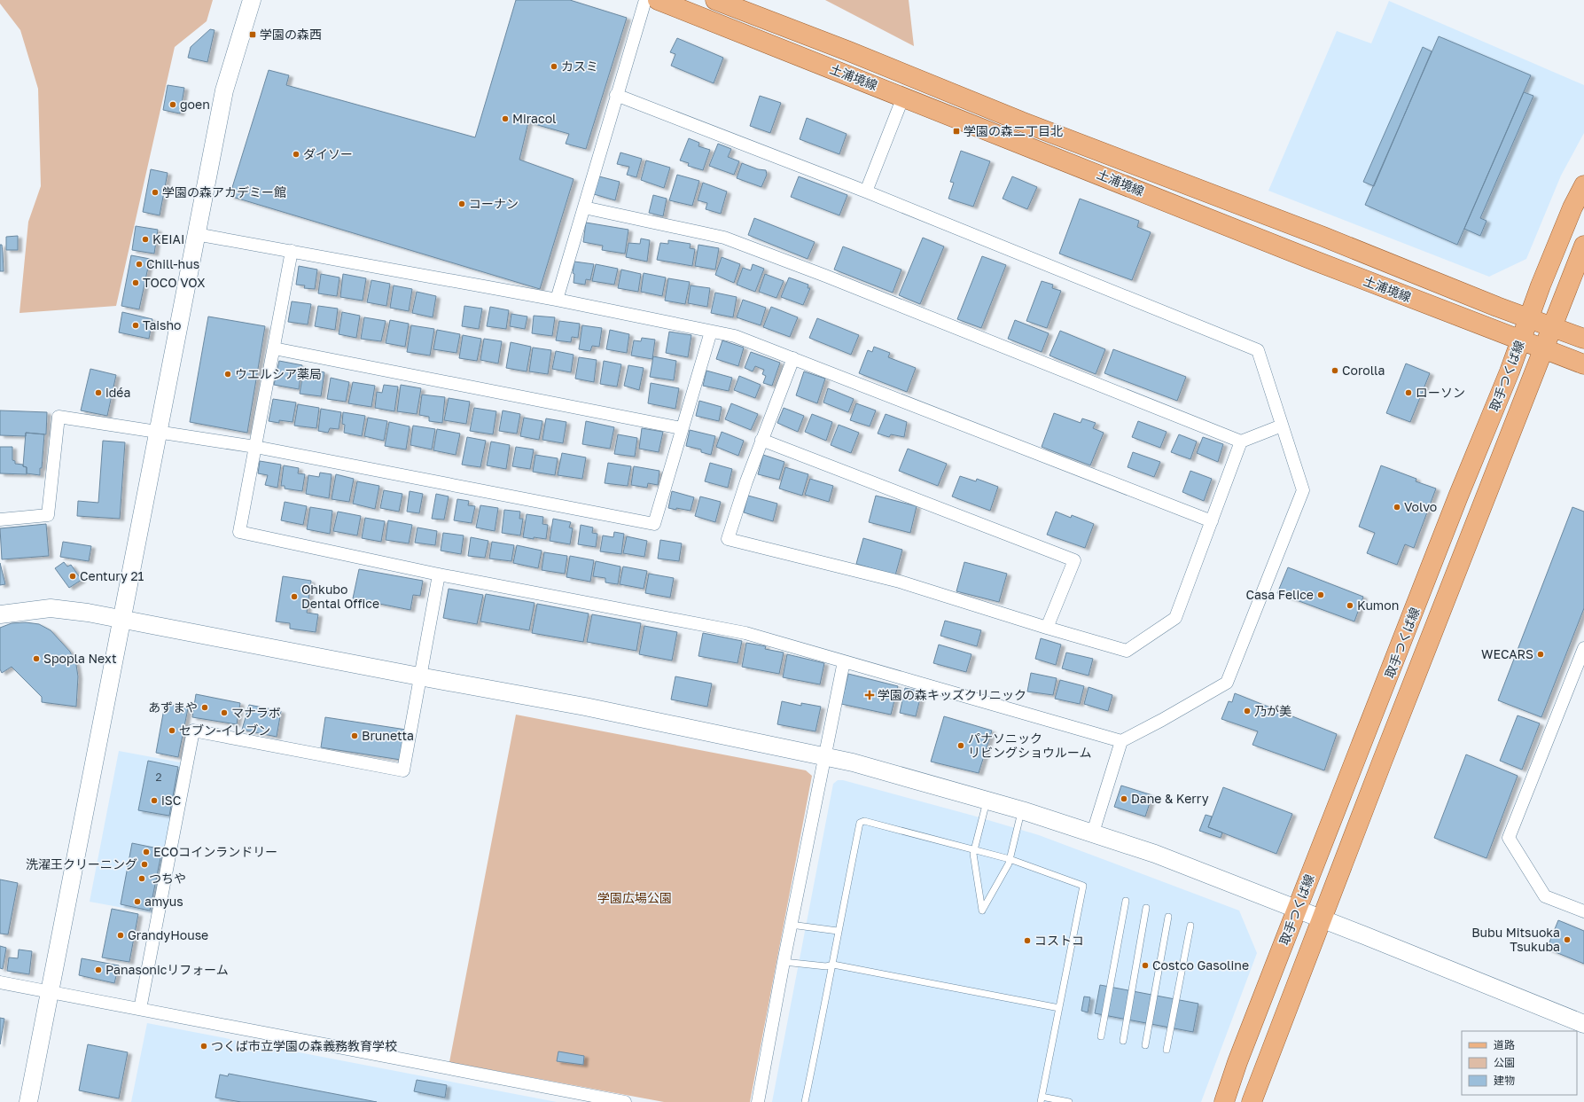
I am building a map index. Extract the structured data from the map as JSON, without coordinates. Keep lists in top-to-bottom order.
{
  "streets": {
    "main road": ["土浦境線", "取手つくば線"]
  },
  "crossings": [
    ["土浦境線", "取手つくば線"]
  ],
  "parks": ["学園広場公園"],
  "places": {
    "transit": ["学園の森西", "学園の森二丁目北"],
    "other": [
      "カスミ",
      "goen",
      "Miracol",
      "ダイソー",
      "学園の森アカデミー館",
      "コーナン",
      "KEIAI",
      "Chill-hus",
      "TOCO VOX",
      "Taisho",
      "Corolla",
      "ウエルシア薬局",
      "idéa",
      "ローソン",
      "Volvo",
      "Century 21",
      "Casa Felice",
      "Ohkubo Dental Office",
      "Kumon",
      "WECARS",
      "Spopla Next",
      "あずまや",
      "乃が美",
      "マナラボ",
      "セブン-イレブン",
      "Brunetta",
      "パナソニック リビングショウルーム",
      "Dane & Kerry",
      "iSC",
      "ECOコインランドリー",
      "洗濯王クリーニング",
      "つちや",
      "amyus",
      "GrandyHouse",
      "Bubu Mitsuoka Tsukuba",
      "コストコ",
      "Costco Gasoline",
      "Panasonicリフォーム",
      "つくば市立学園の森義務教育学校"
    ],
    "health": ["学園の森キッズクリニック"]
  },
  "house_numbers": ["2"],
  "legend": ["道路", "公園", "建物"]
}
